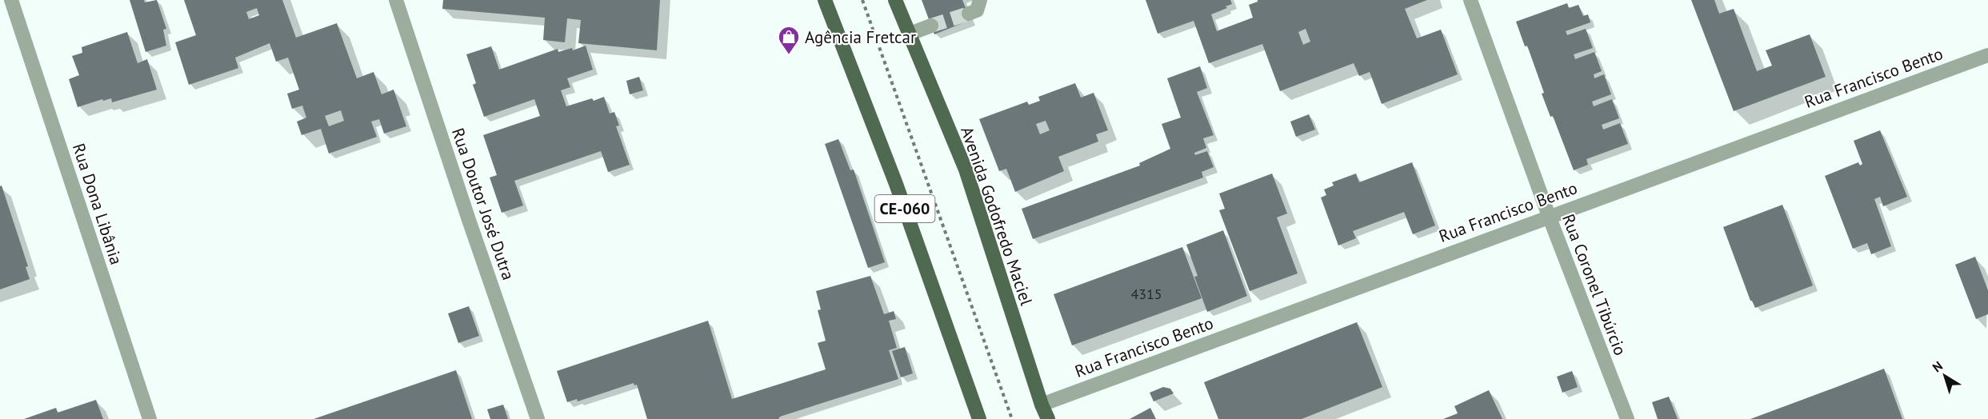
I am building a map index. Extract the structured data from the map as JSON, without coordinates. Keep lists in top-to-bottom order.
{
  "streets": {
    "main road": ["CE-060", "Avenida Godofredo Maciel"],
    "street": [
      "Rua Francisco Bento",
      "Rua Dona Libânia",
      "Rua Doutor José Dutra",
      "Rua Coronel Tibúrcio"
    ]
  },
  "crossings": [
    ["Rua Francisco Bento", "Avenida Godofredo Maciel"],
    ["Rua Francisco Bento", "Rua Coronel Tibúrcio"]
  ],
  "places": {
    "shop": ["Agência Fretcar"]
  },
  "house_numbers": ["4315"],
  "north": "top left"
}
